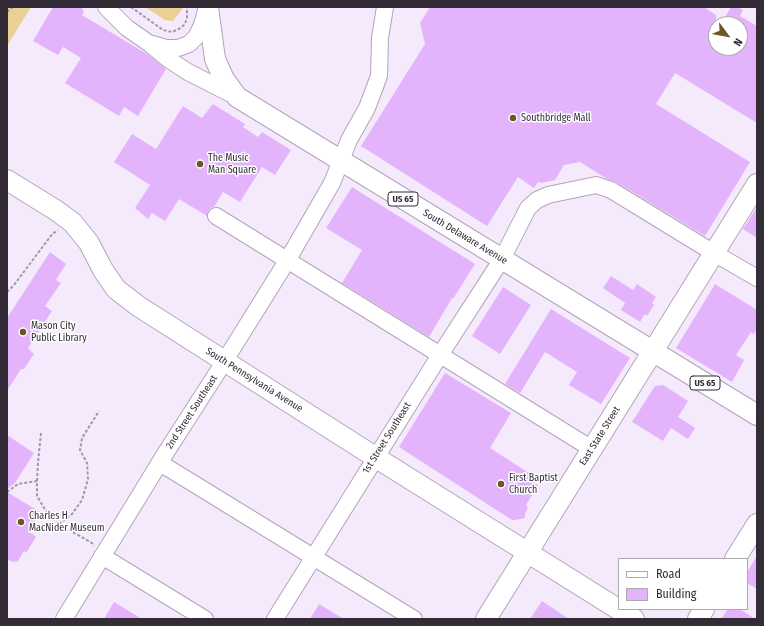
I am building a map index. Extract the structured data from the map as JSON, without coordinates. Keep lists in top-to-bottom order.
{
  "streets": {
    "main road": [
      "US 65",
      "South Delaware Avenue",
      "South Pennsylvania Avenue",
      "East State Street"
    ],
    "street": ["2nd Street Southeast", "1st Street Southeast"]
  },
  "crossings": [
    ["US 65", "South Delaware Avenue"],
    ["US 65", "East State Street"],
    ["South Delaware Avenue", "2nd Street Southeast"],
    ["South Delaware Avenue", "East State Street"],
    ["South Delaware Avenue", "1st Street Southeast"],
    ["South Pennsylvania Avenue", "2nd Street Southeast"],
    ["South Pennsylvania Avenue", "East State Street"],
    ["South Pennsylvania Avenue", "1st Street Southeast"],
    ["East State Street", "1st Street Southeast"]
  ],
  "places": [
    "Southbridge Mall",
    "The Music Man Square",
    "Mason City Public Library",
    "First Baptist Church",
    "Charles H MacNider Museum"
  ],
  "legend": ["Road", "Building"],
  "north": "bottom right"
}
